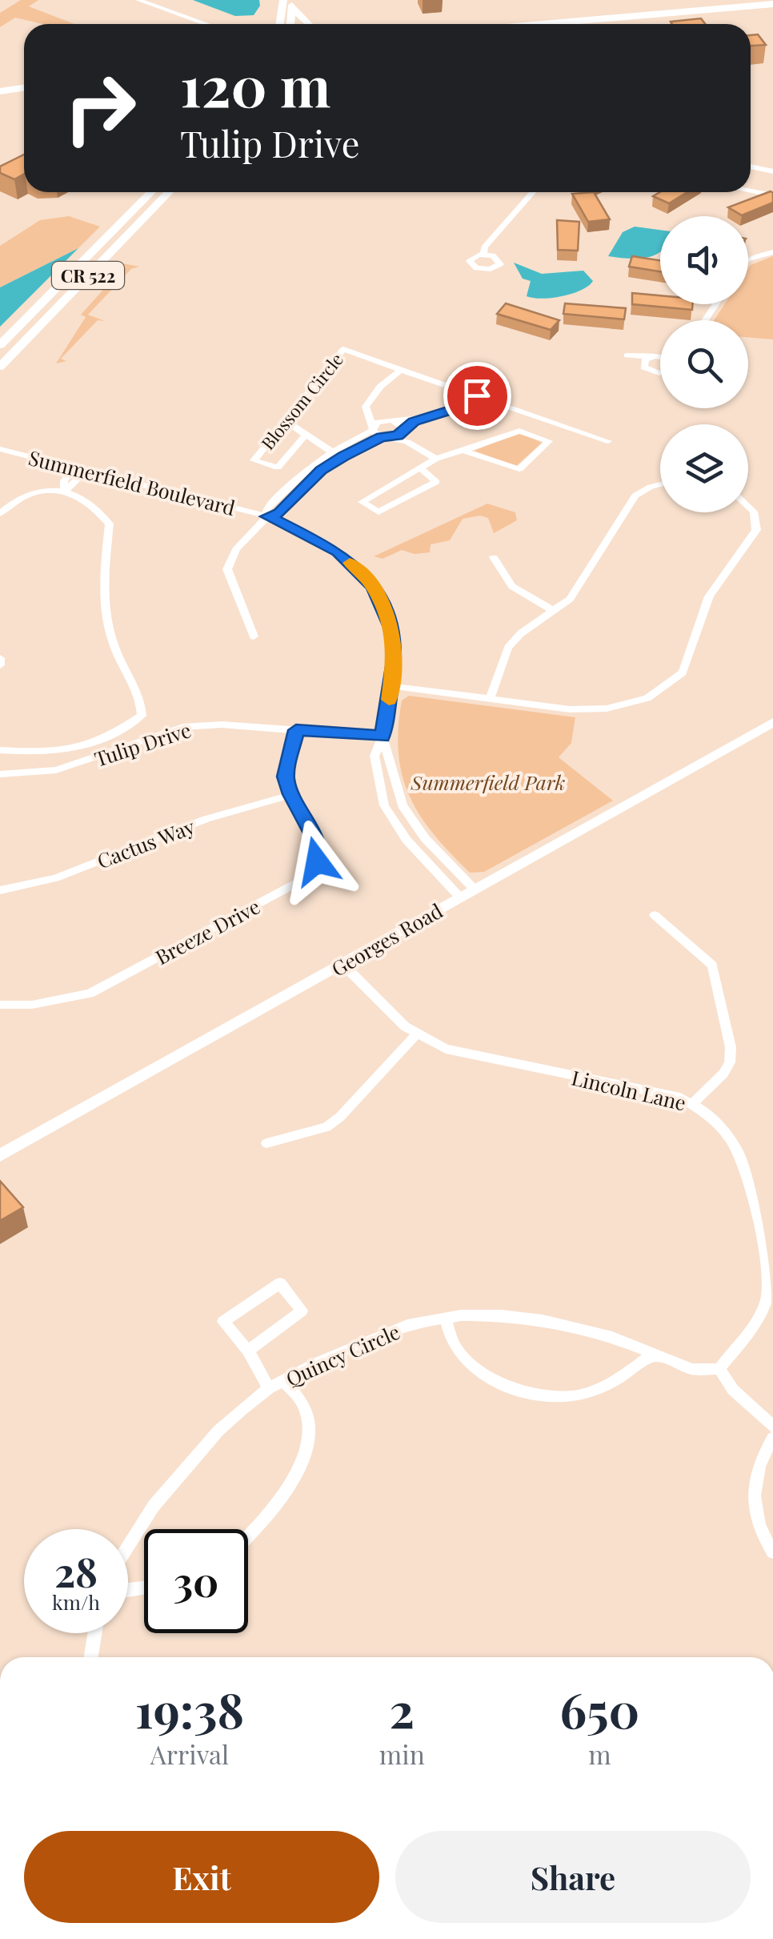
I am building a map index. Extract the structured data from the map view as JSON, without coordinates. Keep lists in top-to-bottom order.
{
  "streets": {
    "main road": ["CR 522"],
    "street": [
      "Blossom Circle",
      "Summerfield Boulevard",
      "Tulip Drive",
      "Cactus Way",
      "Breeze Drive",
      "Georges Road",
      "Lincoln Lane",
      "Quincy Circle"
    ]
  },
  "crossings": [
    ["Summerfield Boulevard", "Tulip Drive"],
    ["Summerfield Boulevard", "Georges Road"],
    ["Tulip Drive", "Breeze Drive"],
    ["Cactus Way", "Breeze Drive"],
    ["Georges Road", "Lincoln Lane"],
    ["Lincoln Lane", "Quincy Circle"]
  ],
  "parks": ["Summerfield Park"],
  "page": {
    "turn": ["120 m", "Tulip Drive"],
    "speed": "28 km/h",
    "limit": "30",
    "eta": [
      "19:38",
      "Arrival",
      "2",
      "min",
      "650",
      "m"
    ],
    "buttons": ["Exit", "Share"]
  }
}
